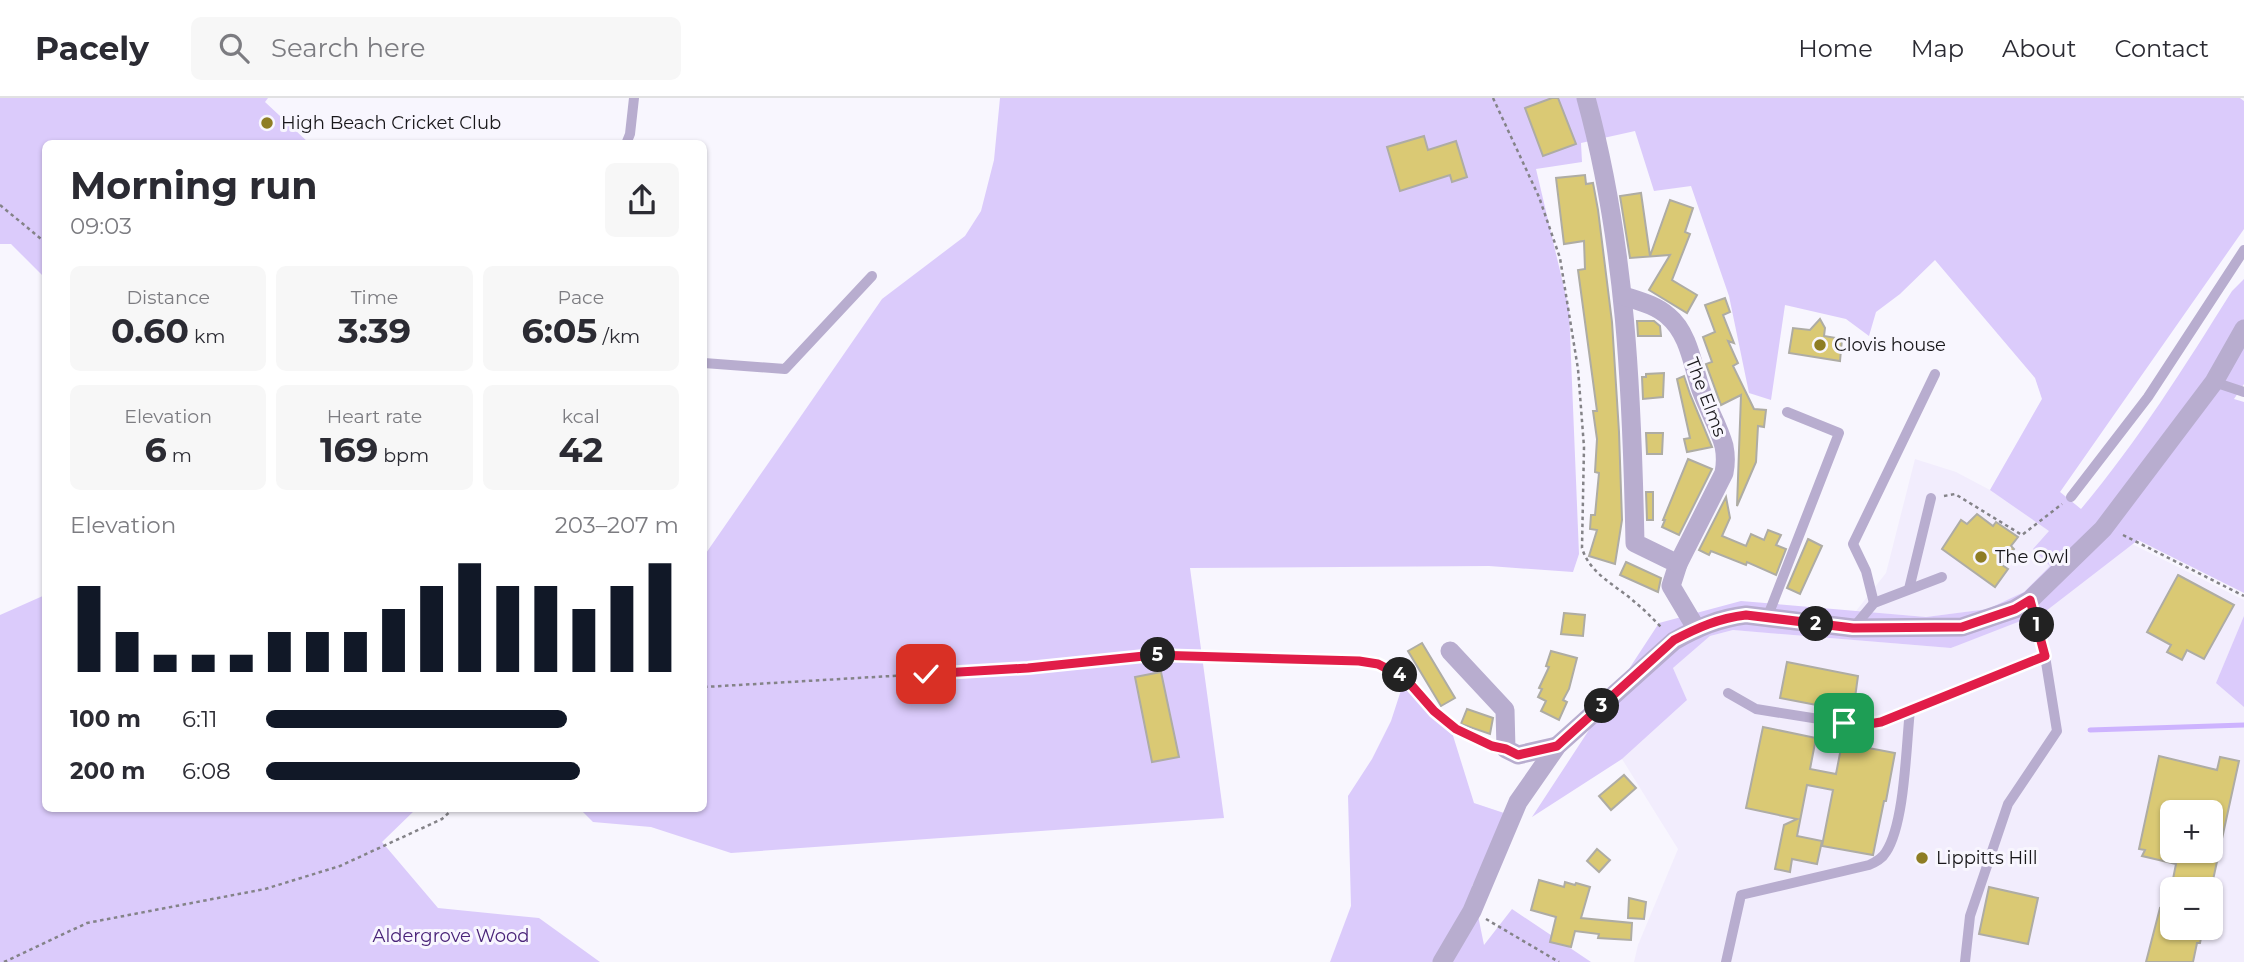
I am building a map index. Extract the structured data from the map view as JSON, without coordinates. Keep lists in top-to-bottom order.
{
  "streets": {
    "street": ["The Elms"]
  },
  "parks": ["Aldergrove Wood"],
  "places": [
    "High Beach Cricket Club",
    "Clovis house",
    "The Owl",
    "Lippitts Hill"
  ],
  "page": {
    "header": "Pacely",
    "search": "Search here",
    "nav": [
      "Home",
      "Map",
      "About",
      "Contact"
    ],
    "heading": ["Morning run", "09:03"],
    "stats": [
      ["Distance", "0.60 km"],
      ["Time", "3:39"],
      ["Pace", "6:05 /km"],
      ["Elevation", "6 m"],
      ["Heart rate", "169 bpm"],
      ["kcal", "42"]
    ],
    "chart": ["Elevation", "203–207 m"],
    "pins": [
      "2",
      "1",
      "5",
      "4",
      "3"
    ],
    "list": [
      {
        "name": "100 m",
        "note": "6:11"
      },
      {
        "name": "200 m",
        "note": "6:08"
      }
    ],
    "map_buttons": ["+", "−"]
  }
}
